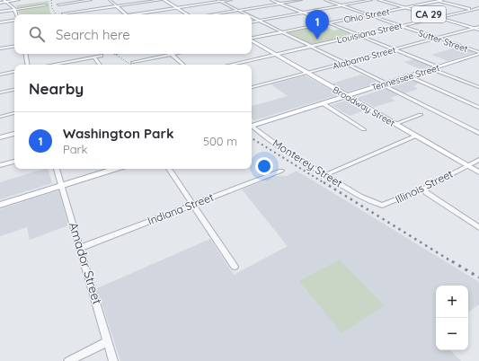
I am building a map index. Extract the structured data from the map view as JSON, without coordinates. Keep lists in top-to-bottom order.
{
  "streets": {
    "main road": ["CA 29", "Tennessee Street", "Broadway Street"],
    "street": [
      "Ohio Street",
      "Louisiana Street",
      "Sutter Street",
      "Alabama Street",
      "Monterey Street",
      "Illinois Street",
      "Indiana Street",
      "Amador Street"
    ]
  },
  "crossings": [
    ["CA 29", "Ohio Street"],
    ["CA 29", "Louisiana Street"],
    ["CA 29", "Alabama Street"],
    ["Ohio Street", "Sutter Street"],
    ["Louisiana Street", "Sutter Street"],
    ["Louisiana Street", "Broadway Street"],
    ["Sutter Street", "Alabama Street"],
    ["Sutter Street", "Tennessee Street"],
    ["Alabama Street", "Broadway Street"],
    ["Tennessee Street", "Broadway Street"],
    ["Broadway Street", "Illinois Street"],
    ["Monterey Street", "Illinois Street"],
    ["Indiana Street", "Amador Street"]
  ],
  "page": {
    "pins": "1",
    "search": "Search here",
    "heading": "Nearby",
    "list": [
      {
        "mark": "1",
        "name": "Washington Park",
        "note": "Park",
        "value": "500 m"
      }
    ],
    "map_buttons": ["+", "−"]
  }
}
